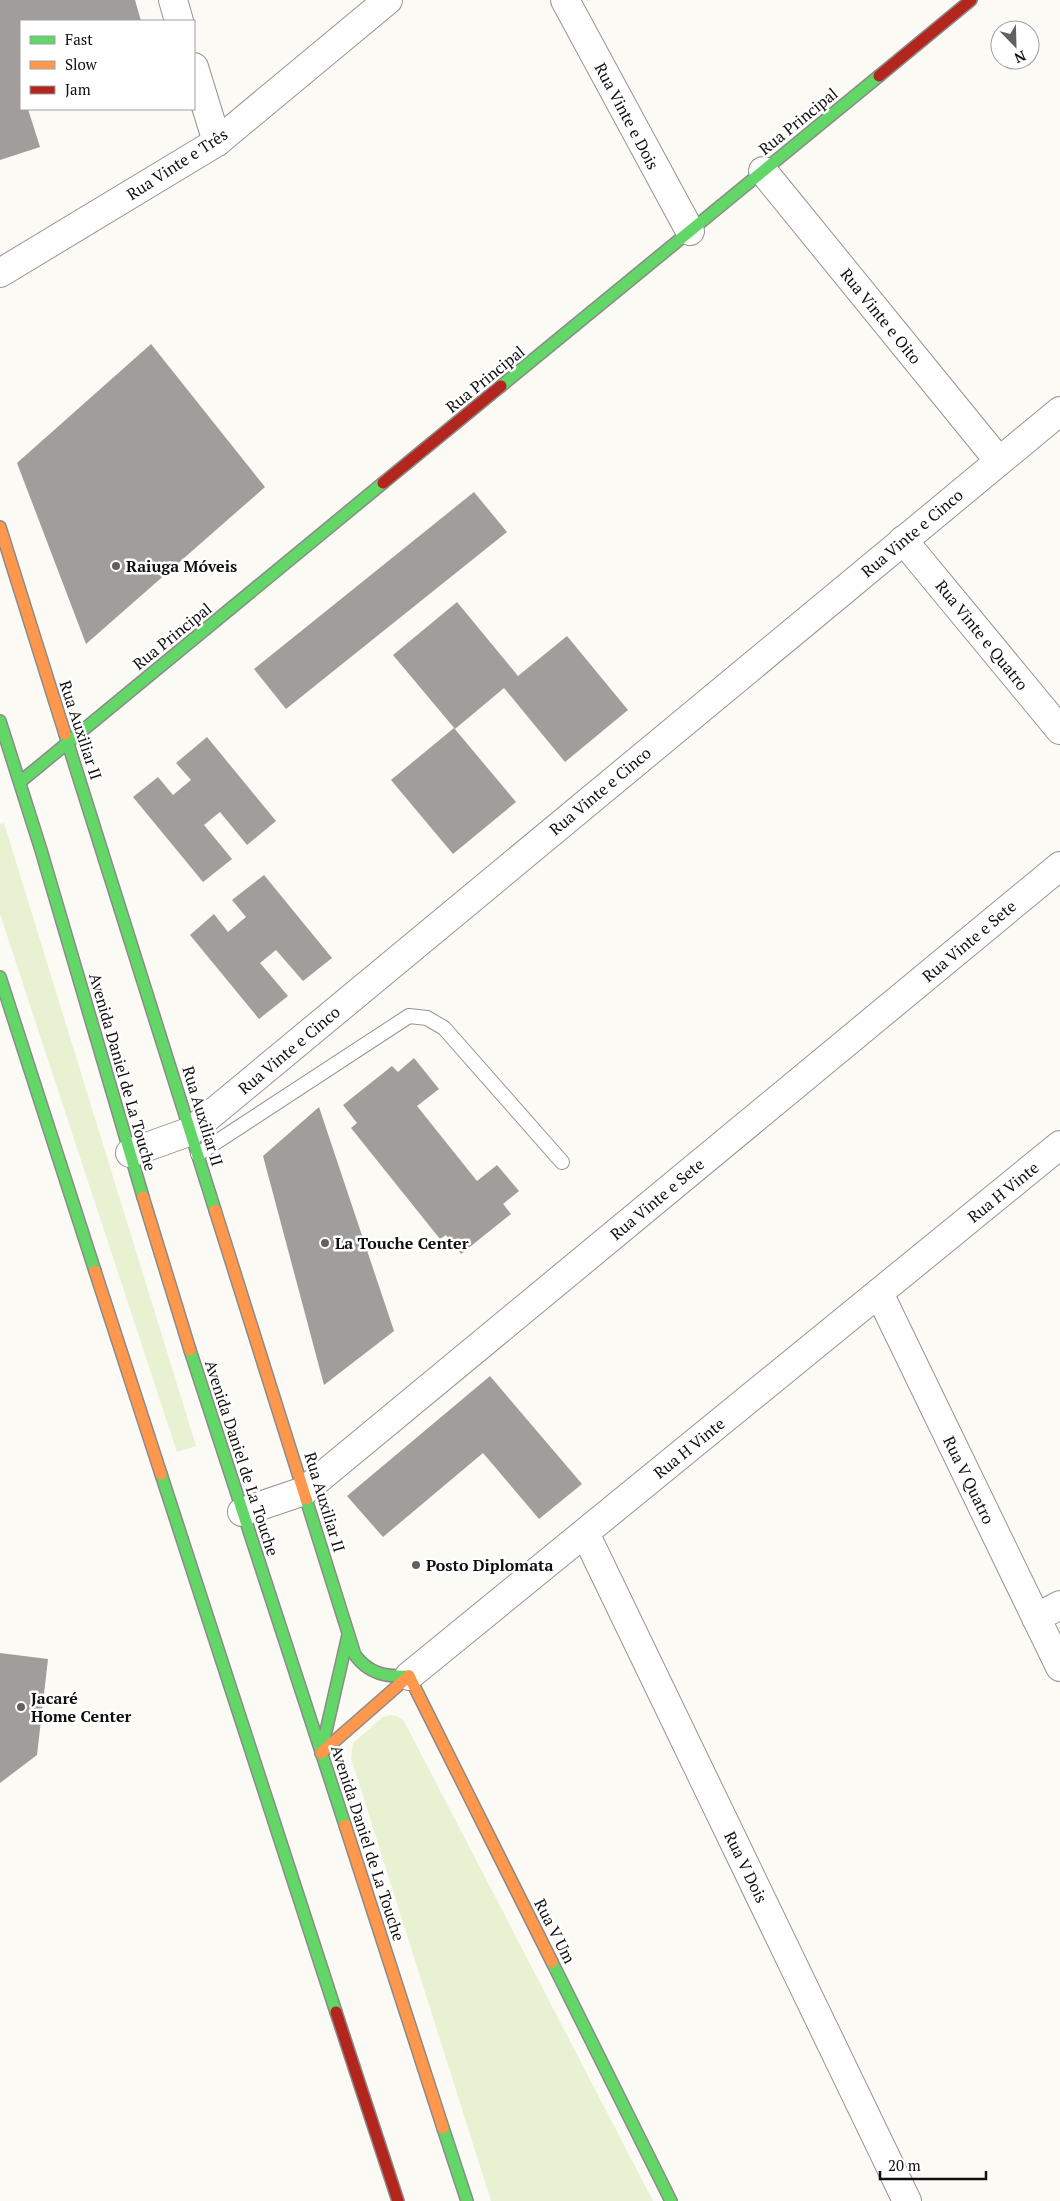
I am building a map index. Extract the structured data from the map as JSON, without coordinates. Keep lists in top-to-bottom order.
{
  "streets": {
    "street": [
      "Rua Vinte e Dois",
      "Rua Principal",
      "Rua Vinte e Três",
      "Rua Vinte e Oito",
      "Rua Vinte e Cinco",
      "Rua Vinte e Quatro",
      "Rua Auxiliar II",
      "Rua Vinte e Sete",
      "Avenida Daniel de La Touche",
      "Rua H Vinte",
      "Rua V Quatro",
      "Rua V Dois",
      "Rua V Um"
    ]
  },
  "crossings": [
    ["Rua Vinte e Dois", "Rua Principal"],
    ["Rua Principal", "Rua Vinte e Oito"],
    ["Rua Principal", "Rua Auxiliar II"],
    ["Rua Principal", "Avenida Daniel de La Touche"],
    ["Rua Vinte e Oito", "Rua Vinte e Cinco"],
    ["Rua Vinte e Cinco", "Rua Vinte e Quatro"],
    ["Rua Vinte e Cinco", "Rua Auxiliar II"],
    ["Rua Vinte e Cinco", "Avenida Daniel de La Touche"],
    ["Rua Auxiliar II", "Rua Vinte e Sete"],
    ["Rua Auxiliar II", "Rua H Vinte"],
    ["Rua Auxiliar II", "Rua V Um"],
    ["Rua Vinte e Sete", "Avenida Daniel de La Touche"],
    ["Avenida Daniel de La Touche", "Rua H Vinte"],
    ["Rua H Vinte", "Rua V Quatro"],
    ["Rua H Vinte", "Rua V Dois"],
    ["Rua H Vinte", "Rua V Um"]
  ],
  "places": [
    "Raiuga Móveis",
    "La Touche Center",
    "Posto Diplomata",
    "Jacaré Home Center"
  ],
  "legend": ["Fast", "Slow", "Jam"],
  "scale_bar": "20 m",
  "north": "bottom right"
}
